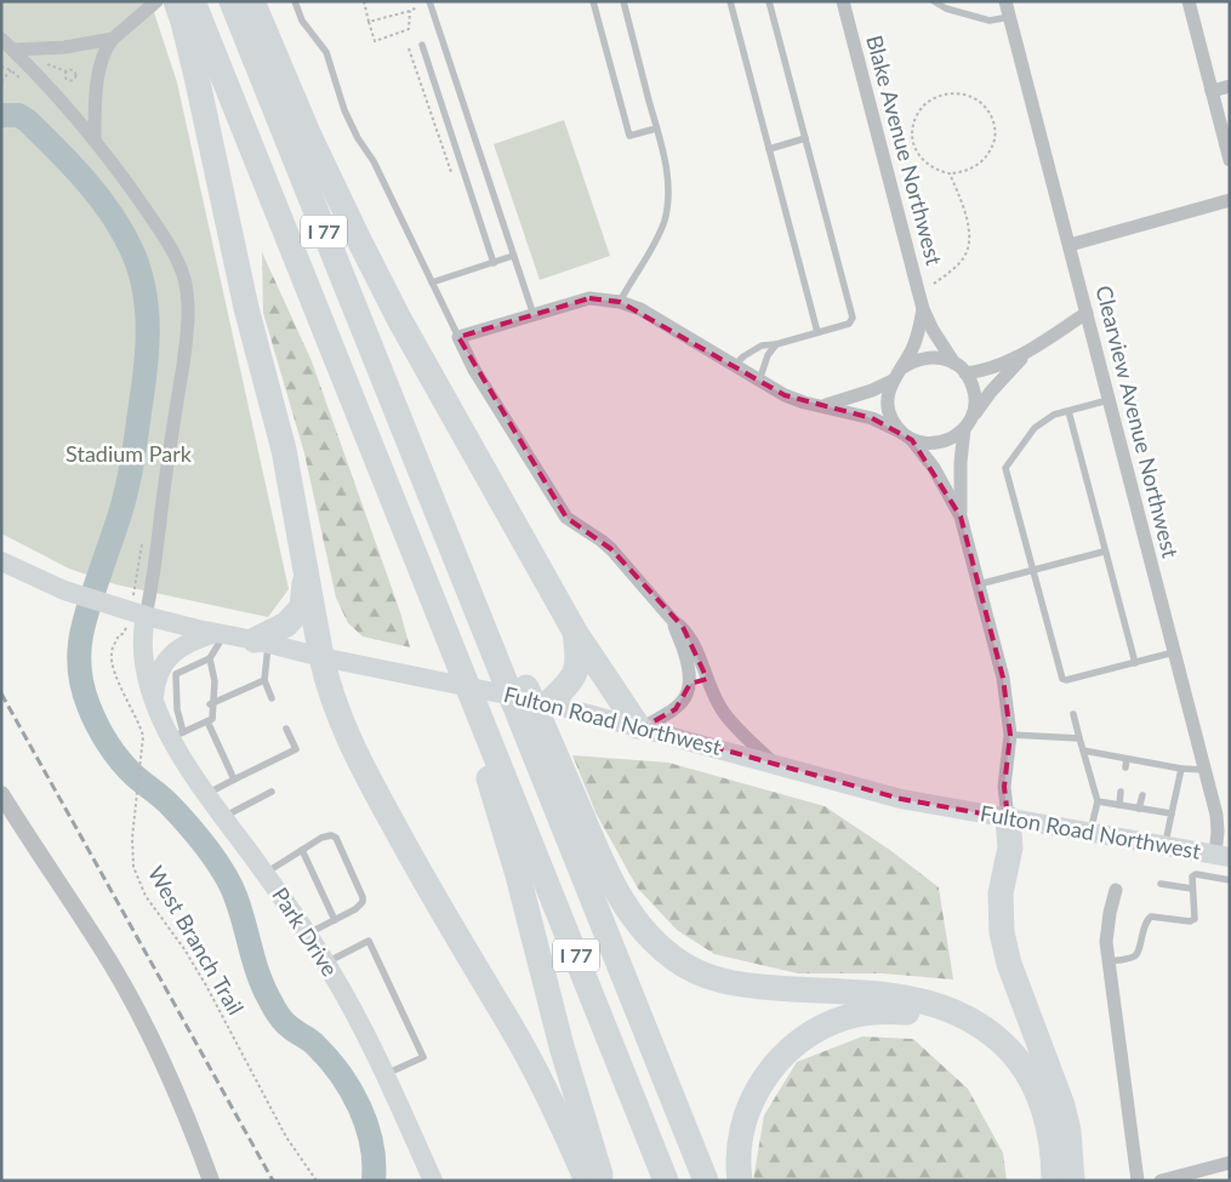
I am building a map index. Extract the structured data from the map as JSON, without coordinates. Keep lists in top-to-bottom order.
{
  "streets": {
    "highway": ["I 77"],
    "main road": ["Fulton Road Northwest", "Park Drive"],
    "street": ["Blake Avenue Northwest", "Clearview Avenue Northwest"],
    "path": ["West Branch Trail"]
  },
  "crossings": [
    ["Clearview Avenue Northwest", "Fulton Road Northwest"],
    ["Fulton Road Northwest", "Park Drive"]
  ],
  "parks": ["Stadium Park"]
}
